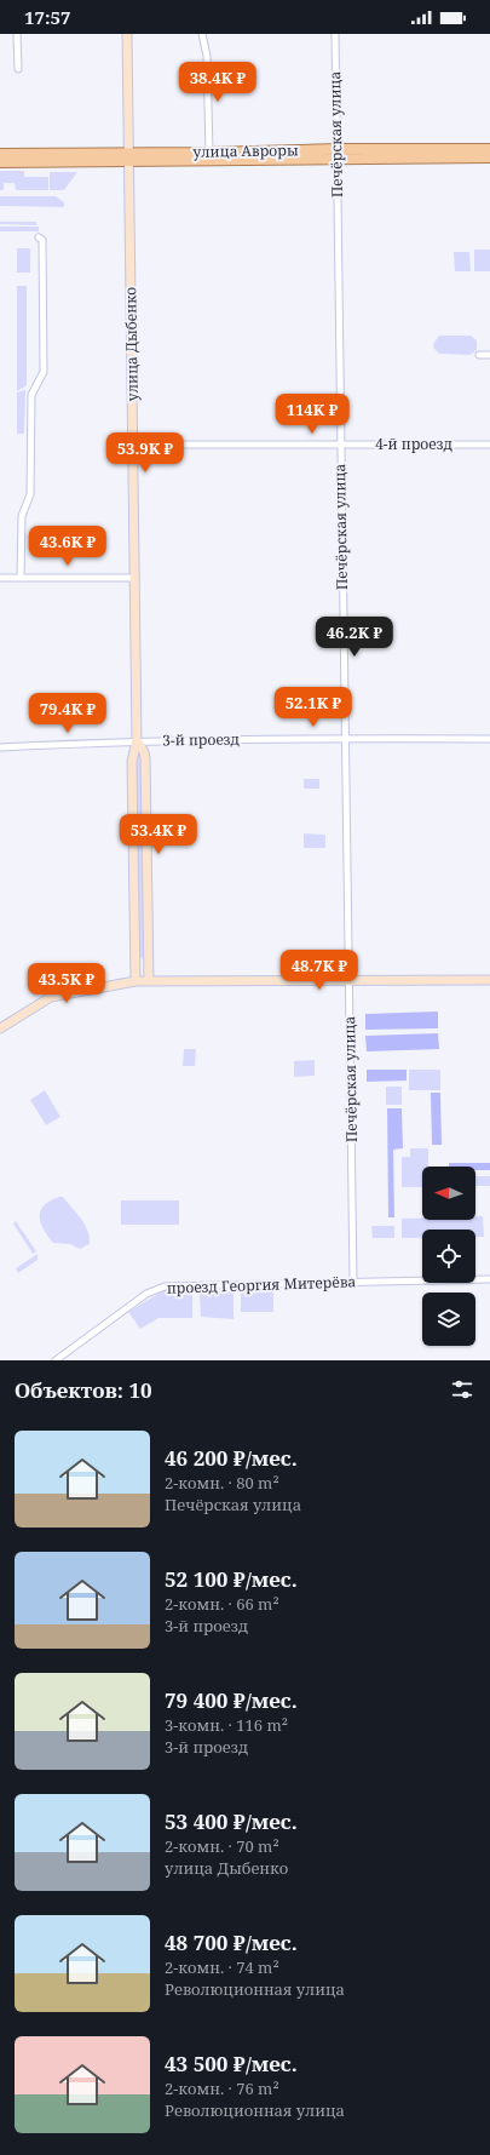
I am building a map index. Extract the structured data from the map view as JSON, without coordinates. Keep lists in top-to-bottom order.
{
  "streets": {
    "main road": ["улица Авроры", "улица Дыбенко"],
    "street": [
      "Печёрская улица",
      "4-й проезд",
      "3-й проезд",
      "проезд Георгия Митерёва"
    ]
  },
  "crossings": [
    ["Печёрская улица", "улица Авроры"],
    ["Печёрская улица", "4-й проезд"],
    ["Печёрская улица", "3-й проезд"],
    ["Печёрская улица", "проезд Георгия Митерёва"],
    ["улица Авроры", "улица Дыбенко"],
    ["улица Дыбенко", "4-й проезд"],
    ["улица Дыбенко", "3-й проезд"]
  ],
  "north": "left",
  "page": {
    "status": "17:57",
    "price": [
      "38.4K ₽",
      "114K ₽",
      "53.9K ₽",
      "43.6K ₽",
      "46.2K ₽",
      "52.1K ₽",
      "79.4K ₽",
      "53.4K ₽",
      "48.7K ₽",
      "43.5K ₽"
    ],
    "heading": "Объектов: 10",
    "list": [
      {
        "name": "46 200 ₽/мес.",
        "note": "2-комн. · 80 m² · Печёрская улица"
      },
      {
        "name": "52 100 ₽/мес.",
        "note": "2-комн. · 66 m² · 3-й проезд"
      },
      {
        "name": "79 400 ₽/мес.",
        "note": "3-комн. · 116 m² · 3-й проезд"
      },
      {
        "name": "53 400 ₽/мес.",
        "note": "2-комн. · 70 m² · улица Дыбенко"
      },
      {
        "name": "48 700 ₽/мес.",
        "note": "2-комн. · 74 m² · Революционная улица"
      },
      {
        "name": "43 500 ₽/мес.",
        "note": "2-комн. · 76 m² · Революционная улица"
      }
    ]
  }
}
